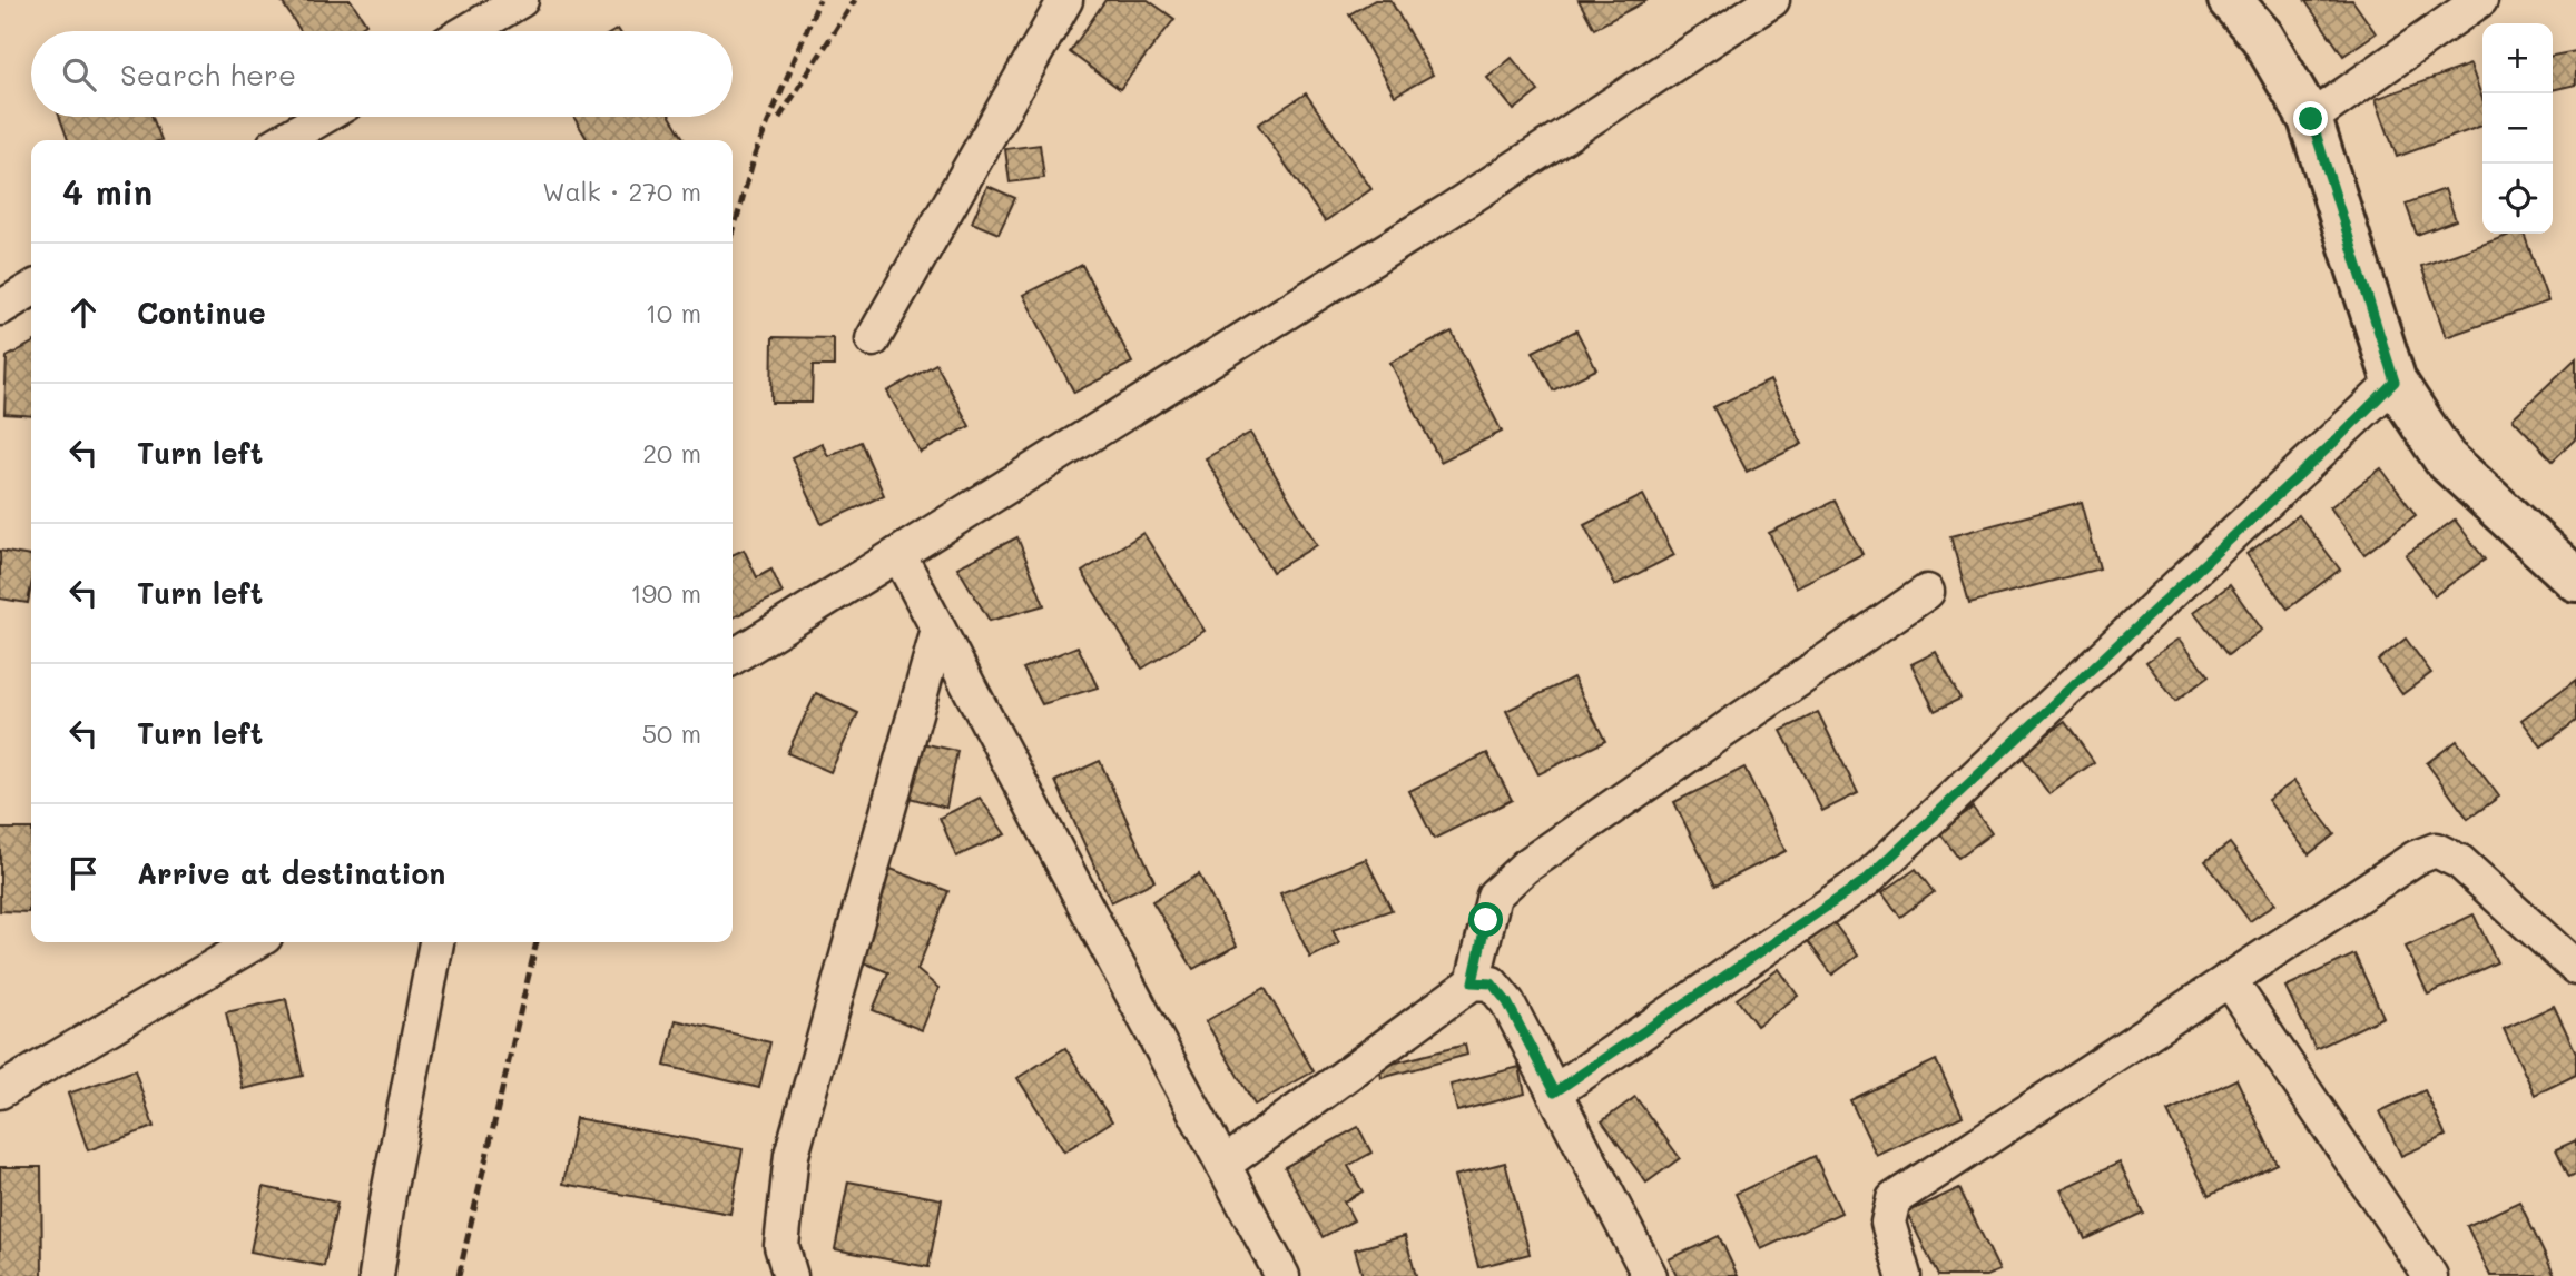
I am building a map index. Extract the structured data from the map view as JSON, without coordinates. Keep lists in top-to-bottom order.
{
  "page": {
    "map_buttons": ["+", "−"],
    "search": "Search here",
    "heading": ["4 min", "Walk · 270 m"],
    "list": [
      ["Continue", "10 m"],
      ["Turn left", "20 m"],
      ["Turn left", "190 m"],
      ["Turn left", "50 m"],
      "Arrive at destination"
    ]
  }
}
